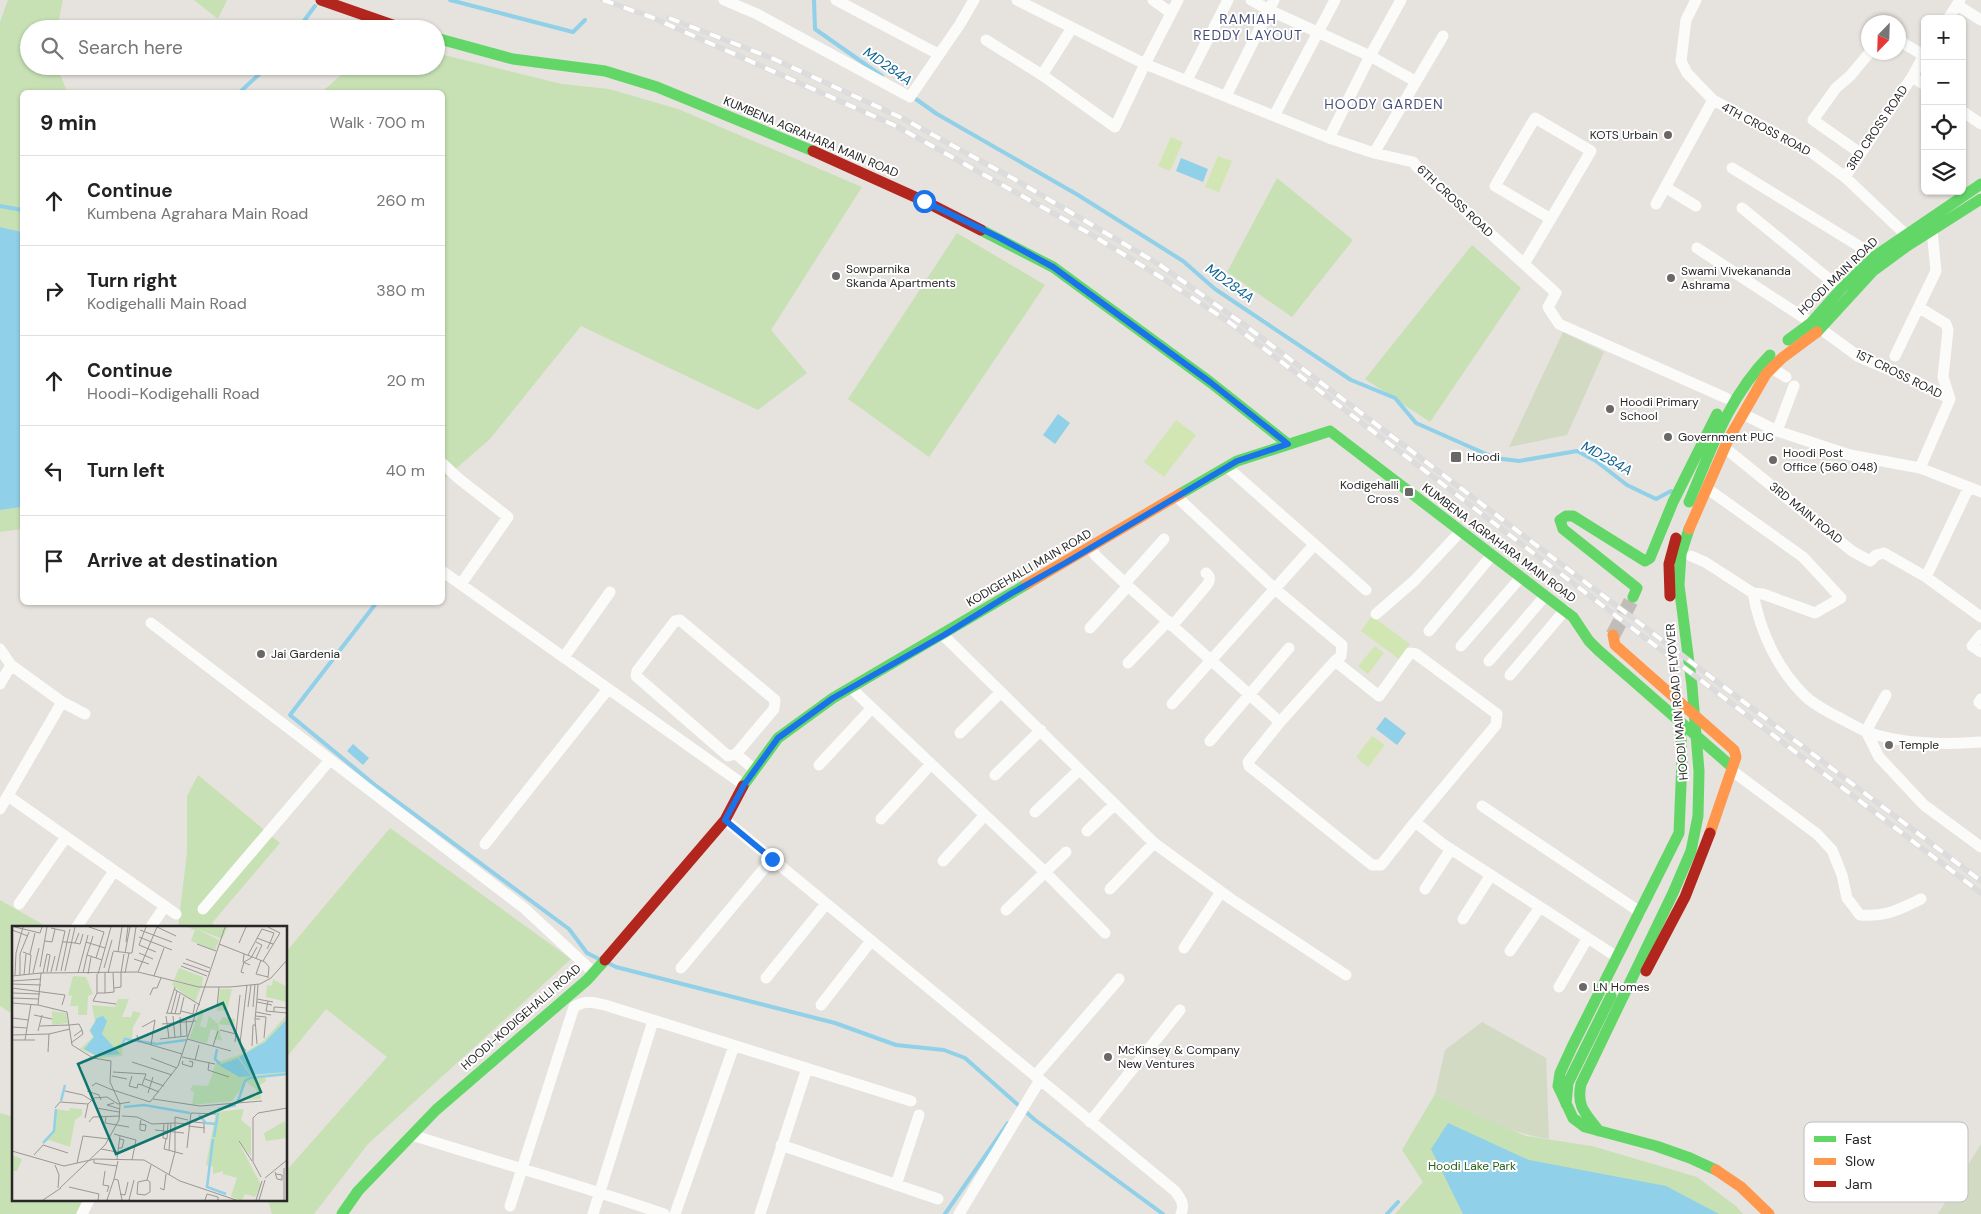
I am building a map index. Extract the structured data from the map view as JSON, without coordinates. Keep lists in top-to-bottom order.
{
  "streets": {
    "street": [
      "3RD CROSS ROAD",
      "4TH CROSS ROAD",
      "KUMBENA AGRAHARA MAIN ROAD",
      "6TH CROSS ROAD",
      "HOODI MAIN ROAD",
      "1ST CROSS ROAD",
      "3RD MAIN ROAD",
      "KODIGEHALLI MAIN ROAD",
      "HOODI MAIN ROAD FLYOVER",
      "HOODI-KODIGEHALLI ROAD"
    ]
  },
  "crossings": [
    ["3RD CROSS ROAD", "4TH CROSS ROAD"],
    ["4TH CROSS ROAD", "HOODI MAIN ROAD"],
    ["KUMBENA AGRAHARA MAIN ROAD", "KODIGEHALLI MAIN ROAD"],
    ["HOODI MAIN ROAD", "1ST CROSS ROAD"],
    ["HOODI MAIN ROAD", "HOODI MAIN ROAD FLYOVER"],
    ["KODIGEHALLI MAIN ROAD", "HOODI-KODIGEHALLI ROAD"]
  ],
  "districts": ["RAMIAH REDDY LAYOUT", "HOODY GARDEN"],
  "water": ["MD284A"],
  "parks": ["Hoodi Lake Park"],
  "places": {
    "other": [
      "KOTS Urbain",
      "Sowparnika Skanda Apartments",
      "Swami Vivekananda Ashrama",
      "Hoodi Primary School",
      "Government PUC",
      "Hoodi Post Office (560 048)",
      "Jai Gardenia",
      "Temple",
      "LN Homes",
      "McKinsey & Company New Ventures"
    ],
    "transit": ["Hoodi", "Kodigehalli Cross"]
  },
  "legend": ["Fast", "Slow", "Jam"],
  "north": "bottom left",
  "page": {
    "map_buttons": ["+", "−"],
    "search": "Search here",
    "heading": ["9 min", "Walk · 700 m"],
    "list": [
      ["Continue", "Kumbena Agrahara Main Road", "260 m"],
      ["Turn right", "Kodigehalli Main Road", "380 m"],
      ["Continue", "Hoodi-Kodigehalli Road", "20 m"],
      ["Turn left", "40 m"],
      "Arrive at destination"
    ]
  }
}
